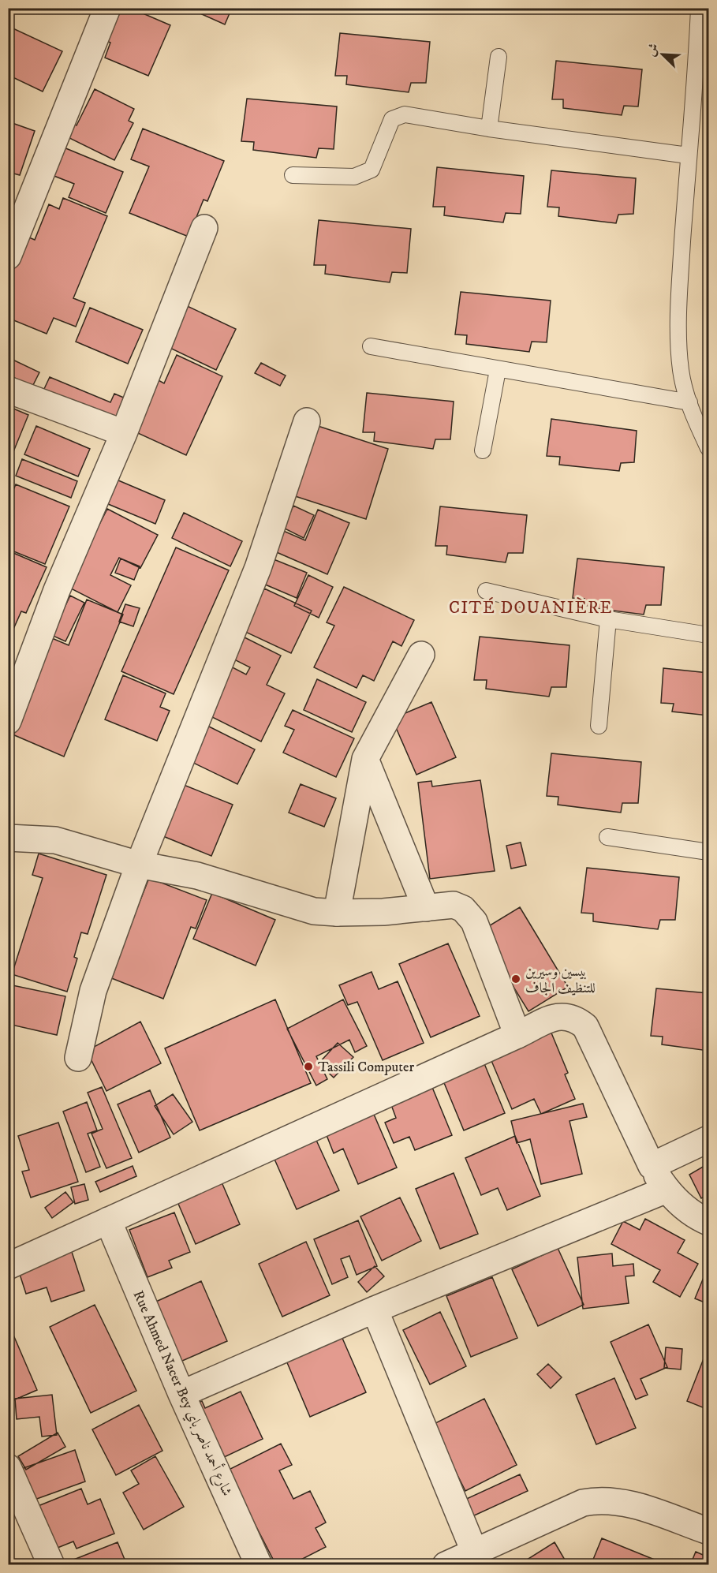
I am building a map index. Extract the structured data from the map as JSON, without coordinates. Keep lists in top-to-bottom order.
{
  "streets": {
    "street": ["Rue Ahmed Nacer Bey شارع أحمد ناصر باي"]
  },
  "districts": ["CITÉ DOUANIÈRE"],
  "places": ["بيسين وسيرين للتنظيف الجاف", "Tassili Computer"],
  "north": "top left"
}
